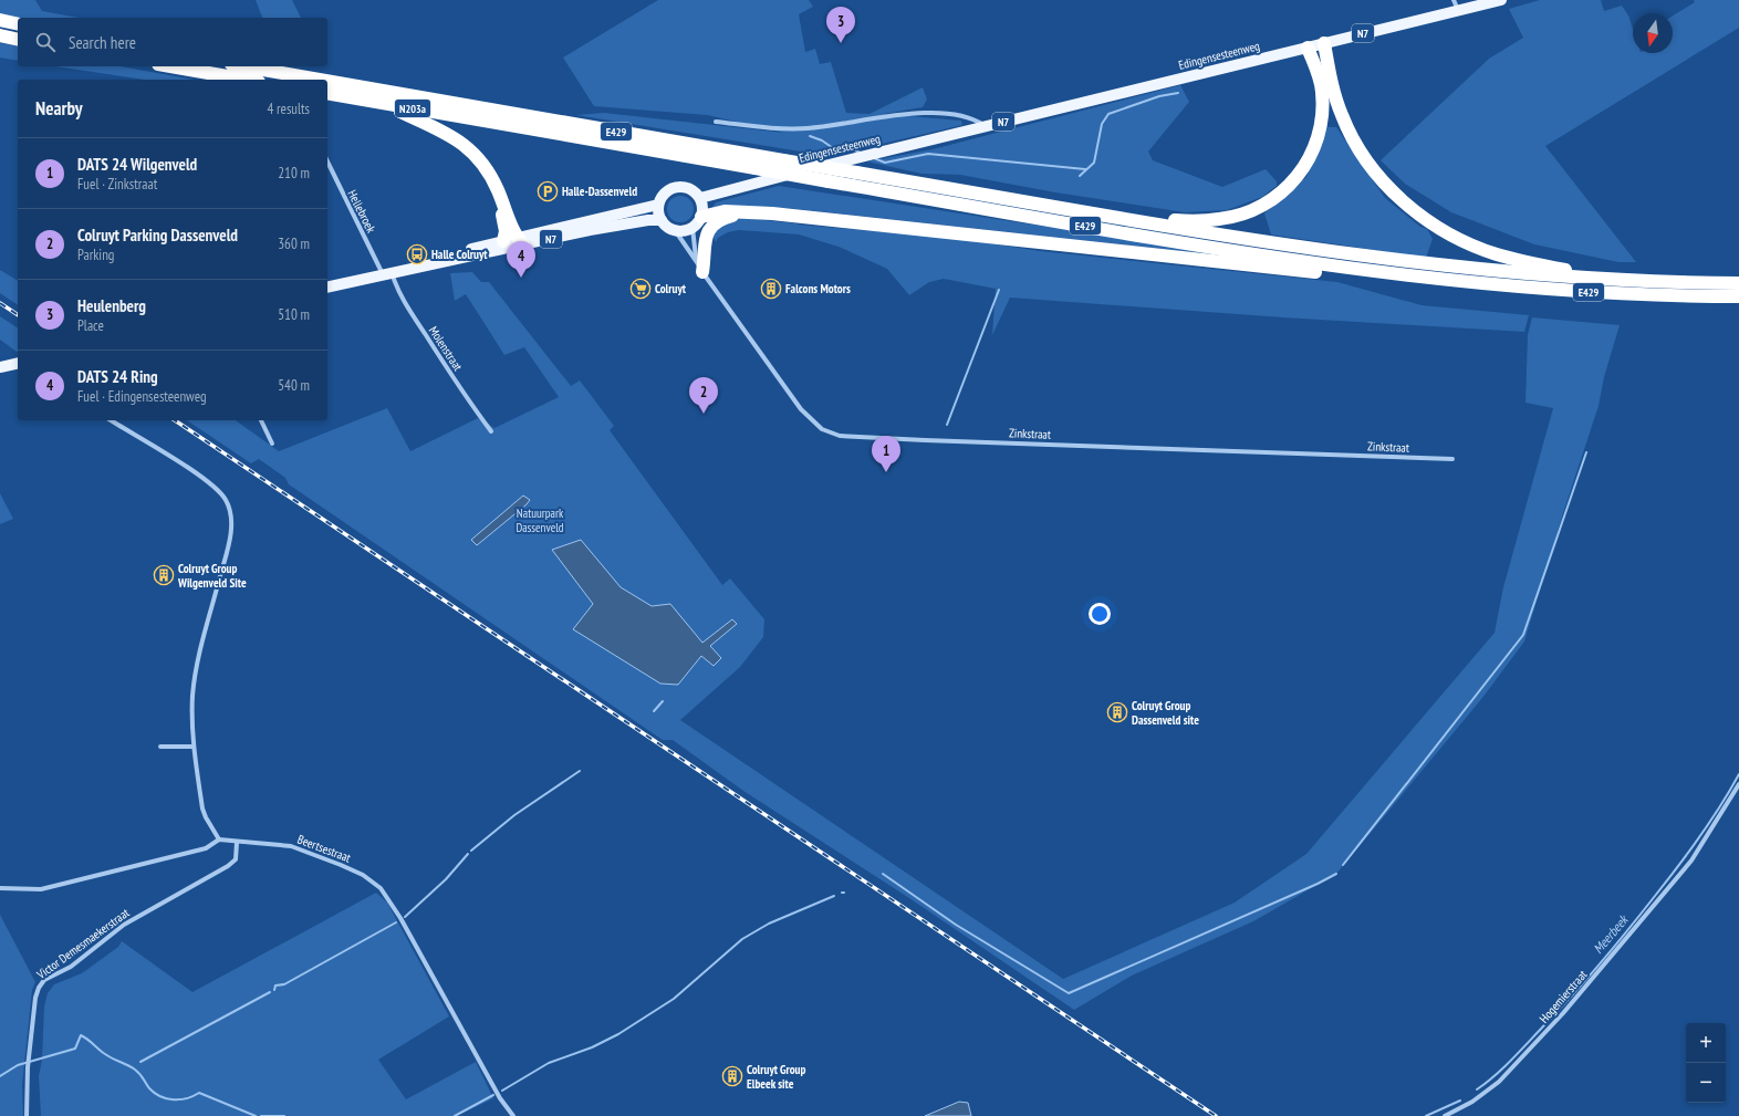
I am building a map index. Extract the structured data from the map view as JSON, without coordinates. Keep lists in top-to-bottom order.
{
  "streets": {
    "highway": ["N203a", "E429"],
    "main road": ["N7", "Edingensesteenweg"],
    "street": [
      "Hellebroek",
      "Molenstraat",
      "Zinkstraat",
      "Beertsestraat",
      "Victor Demesmaekerstraat",
      "Hogemierstraat"
    ]
  },
  "crossings": [
    ["N7", "Edingensesteenweg"],
    ["N7", "Hellebroek"],
    ["N7", "Molenstraat"],
    ["N7", "Zinkstraat"],
    ["Edingensesteenweg", "Zinkstraat"],
    ["N203a", "E429"],
    ["Hellebroek", "Molenstraat"],
    ["Beertsestraat", "Victor Demesmaekerstraat"]
  ],
  "water": ["Meerbeek"],
  "parks": ["Natuurpark Dassenveld"],
  "places": {
    "parking": ["Halle-Dassenveld"],
    "bus stop": ["Halle Colruyt"],
    "supermarket": ["Colruyt"],
    "building": [
      "Falcons Motors",
      "Colruyt Group Wilgenveld Site",
      "Colruyt Group Dassenveld site",
      "Colruyt Group Elbeek site"
    ]
  },
  "north": "bottom",
  "page": {
    "pins": [
      "3",
      "4",
      "2",
      "1"
    ],
    "search": "Search here",
    "heading": ["Nearby", "4 results"],
    "list": [
      {
        "mark": "1",
        "name": "DATS 24 Wilgenveld",
        "note": "Fuel · Zinkstraat",
        "value": "210 m"
      },
      {
        "mark": "2",
        "name": "Colruyt Parking Dassenveld",
        "note": "Parking",
        "value": "360 m"
      },
      {
        "mark": "3",
        "name": "Heulenberg",
        "note": "Place",
        "value": "510 m"
      },
      {
        "mark": "4",
        "name": "DATS 24 Ring",
        "note": "Fuel · Edingensesteenweg",
        "value": "540 m"
      }
    ],
    "map_buttons": ["+", "−"]
  }
}
